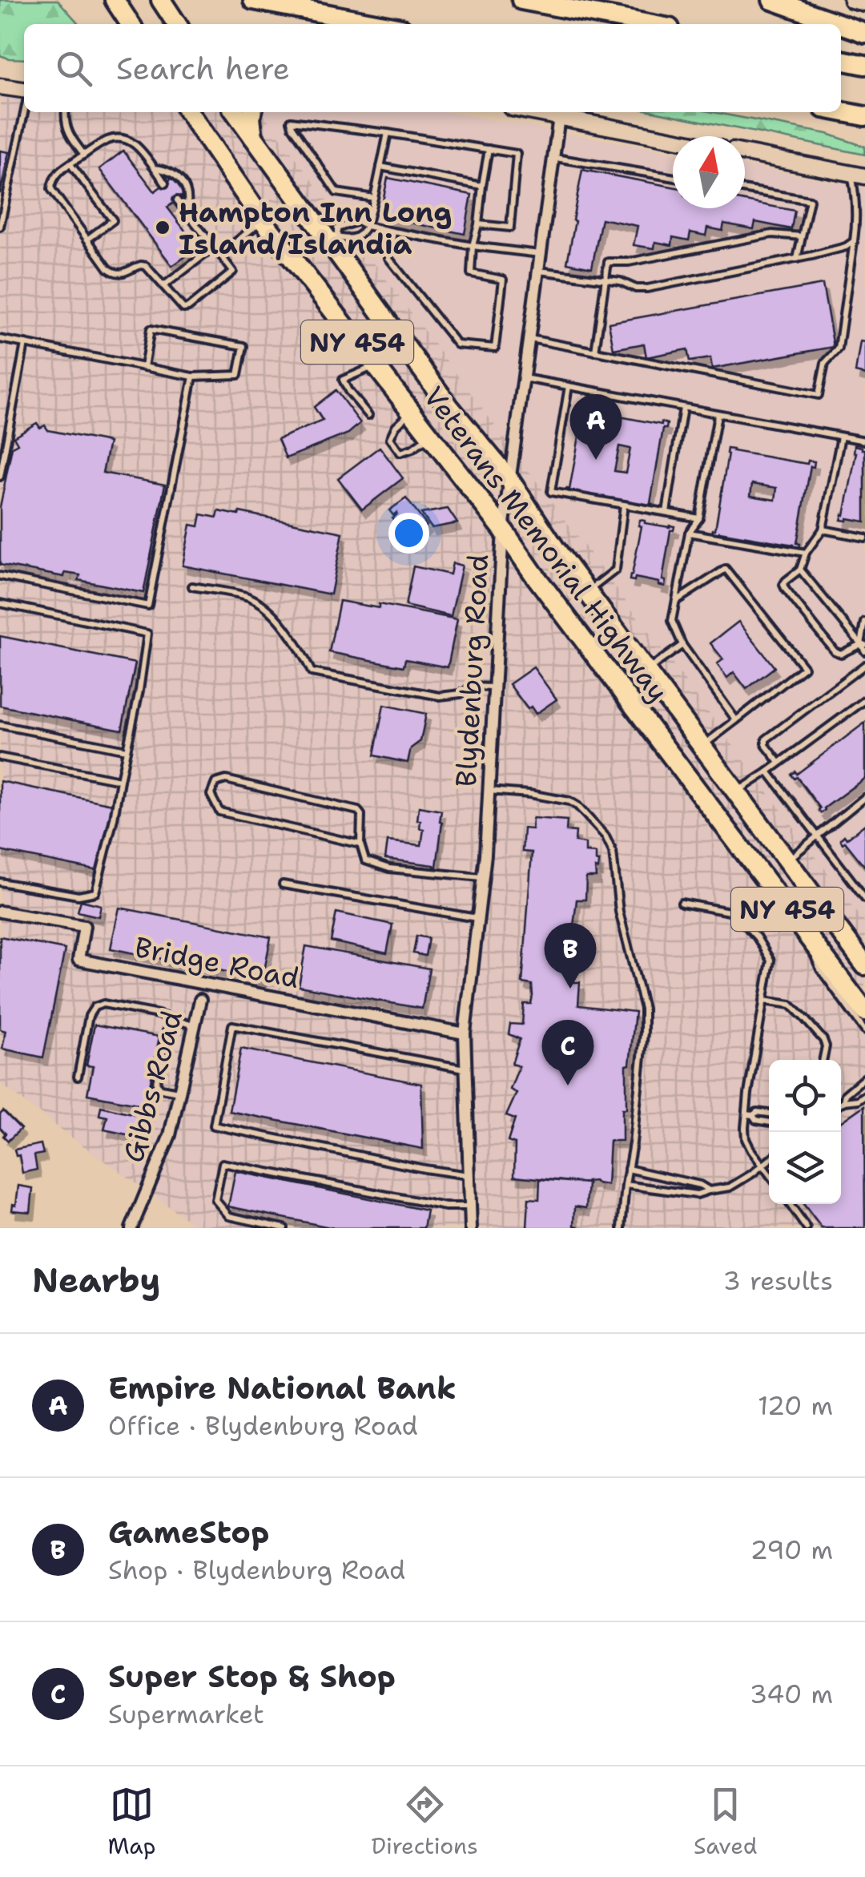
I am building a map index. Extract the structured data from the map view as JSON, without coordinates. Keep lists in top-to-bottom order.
{
  "streets": {
    "highway": ["NY 454", "Veterans Memorial Highway"],
    "street": ["Blydenburg Road", "Bridge Road", "Gibbs Road"]
  },
  "crossings": [
    ["Veterans Memorial Highway", "Blydenburg Road"],
    ["Blydenburg Road", "Bridge Road"]
  ],
  "places": ["Hampton Inn Long Island/Islandia"],
  "north": "top",
  "page": {
    "search": "Search here",
    "pins": ["A", "B", "C"],
    "heading": ["Nearby", "3 results"],
    "list": [
      {
        "mark": "A",
        "name": "Empire National Bank",
        "note": "Office · Blydenburg Road",
        "value": "120 m"
      },
      {
        "mark": "B",
        "name": "GameStop",
        "note": "Shop · Blydenburg Road",
        "value": "290 m"
      },
      {
        "mark": "C",
        "name": "Super Stop & Shop",
        "note": "Supermarket",
        "value": "340 m"
      }
    ],
    "nav": ["Map", "Directions", "Saved"]
  }
}
